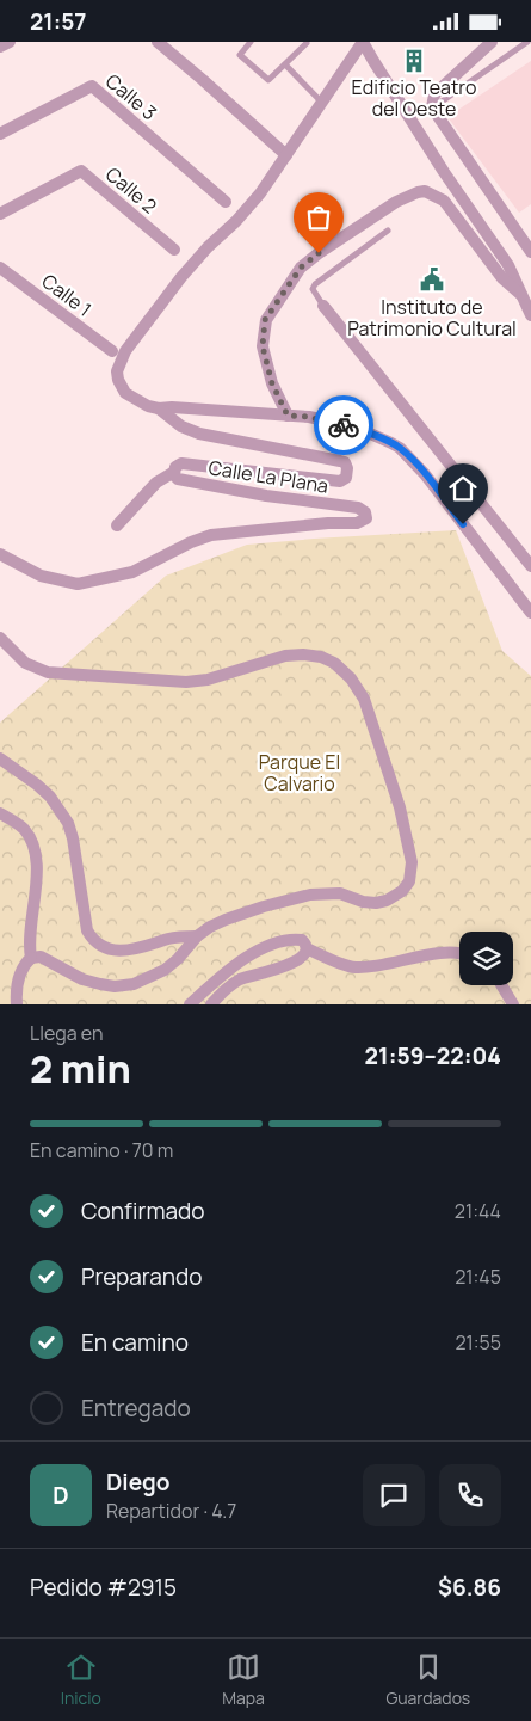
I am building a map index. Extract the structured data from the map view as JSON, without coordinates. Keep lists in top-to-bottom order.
{
  "streets": {
    "street": [
      "Calle 3",
      "Calle 2",
      "Calle 1",
      "Calle La Plana"
    ]
  },
  "parks": ["Parque El Calvario"],
  "places": {
    "building": ["Edificio Teatro del Oeste"],
    "public building": ["Instituto de Patrimonio Cultural"]
  },
  "page": {
    "status": "21:57",
    "heading": ["2 min", "Llega en", "21:59–22:04"],
    "panel": [
      "Diego",
      "Repartidor · 4.7",
      "Pedido #2915",
      "$6.86"
    ],
    "bar": "En camino · 70 m",
    "list": [
      ["Confirmado", "21:44"],
      ["Preparando", "21:45"],
      ["En camino", "21:55"],
      "Entregado"
    ],
    "round": "D",
    "tabs": ["Inicio", "Mapa", "Guardados"]
  }
}
